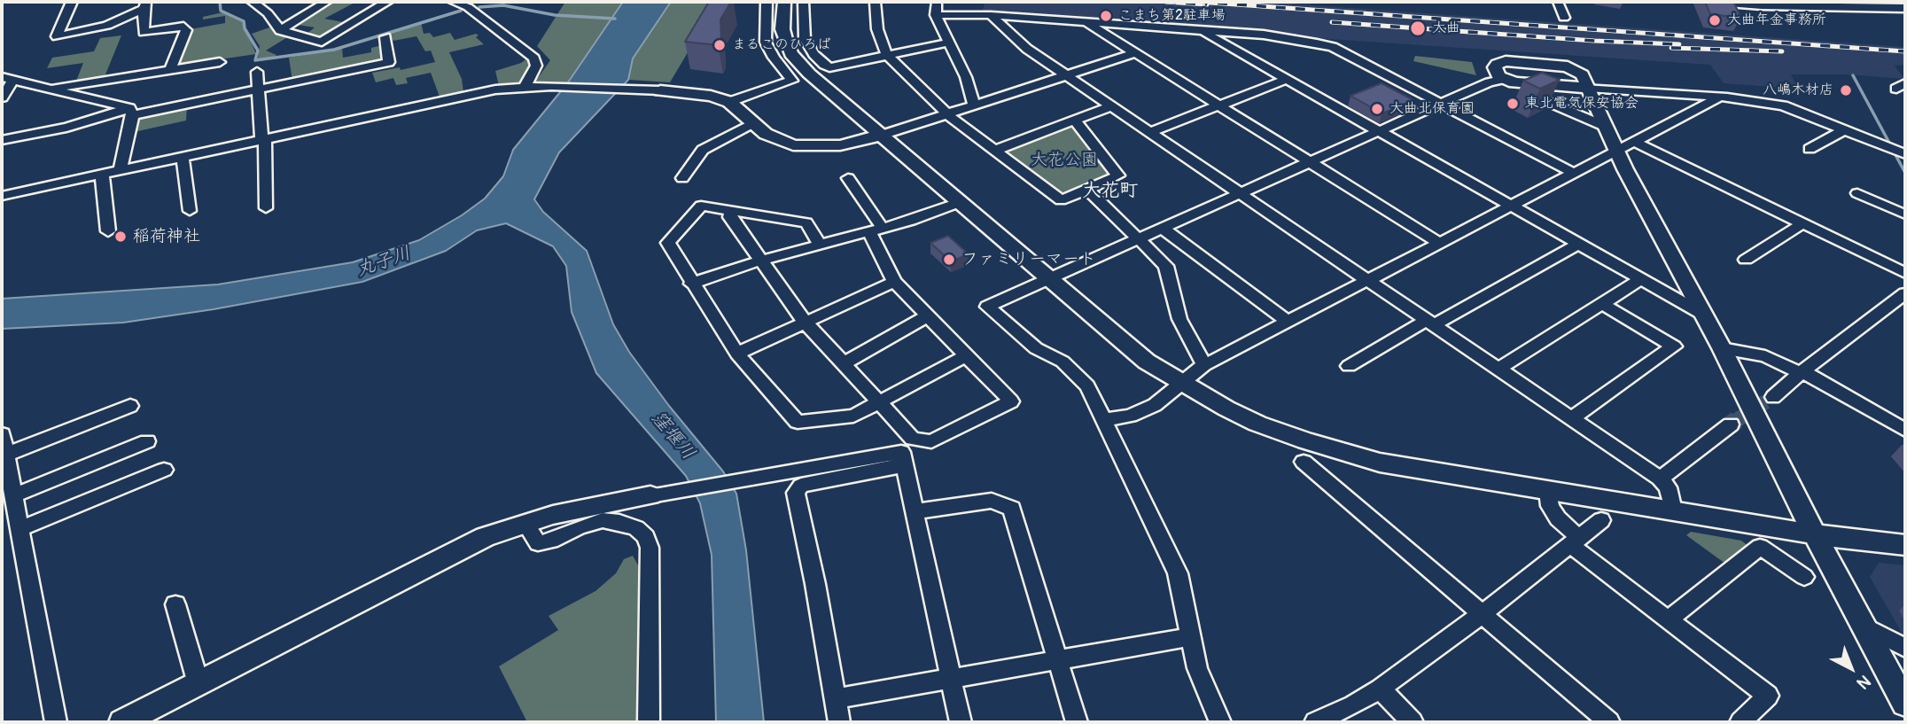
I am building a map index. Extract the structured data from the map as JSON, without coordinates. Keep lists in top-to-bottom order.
{
  "districts": ["大花町"],
  "water": ["丸子川", "窪堰川"],
  "parks": ["大花公園"],
  "places": [
    "こまち第2駐車場",
    "大曲年金事務所",
    "大曲",
    "まるこのひろば",
    "八嶋木材店",
    "東北電気保安協会",
    "大曲北保育園",
    "稲荷神社",
    "ファミリーマート"
  ],
  "north": "bottom right"
}
